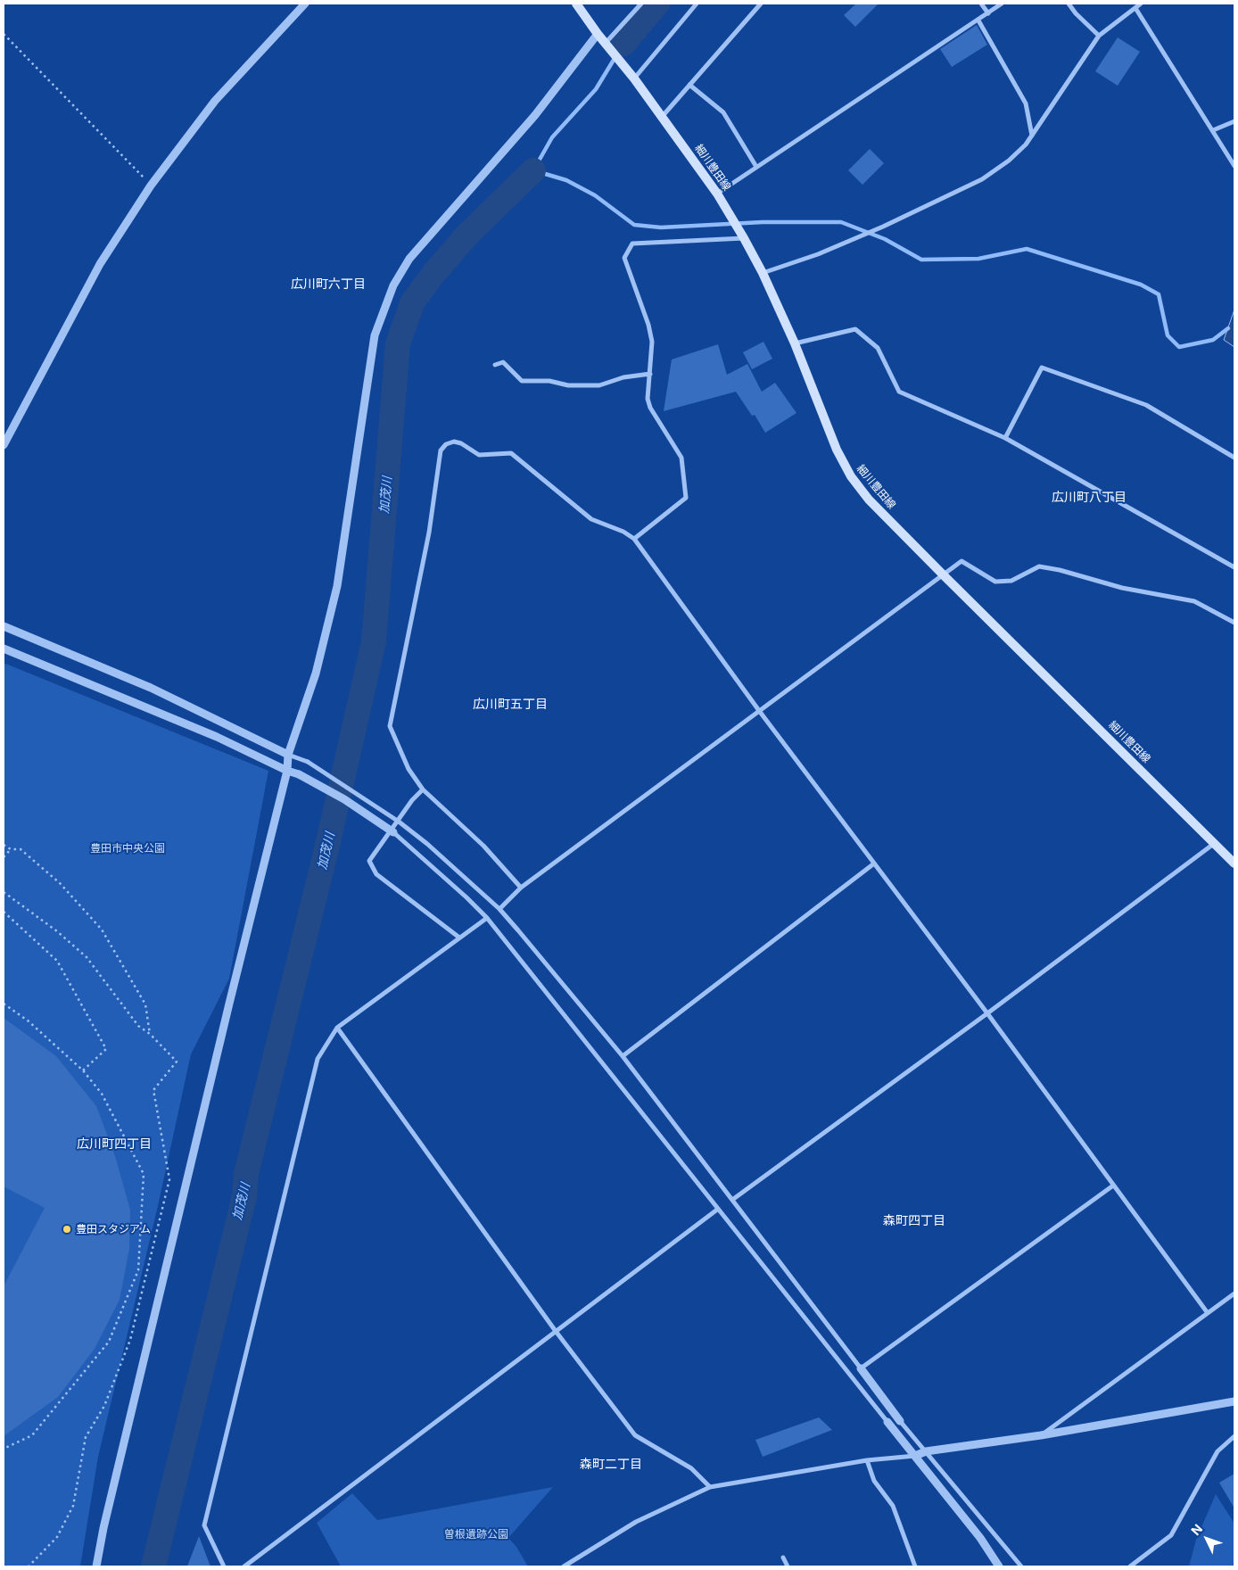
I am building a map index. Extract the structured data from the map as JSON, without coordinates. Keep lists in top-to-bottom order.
{
  "streets": {
    "main road": ["細川豊田線"]
  },
  "districts": [
    "広川町六丁目",
    "広川町八丁目",
    "広川町五丁目",
    "広川町四丁目",
    "森町四丁目",
    "森町二丁目"
  ],
  "water": ["加茂川"],
  "parks": ["豊田市中央公園", "曽根遺跡公園"],
  "places": ["豊田スタジアム"],
  "north": "top left"
}
